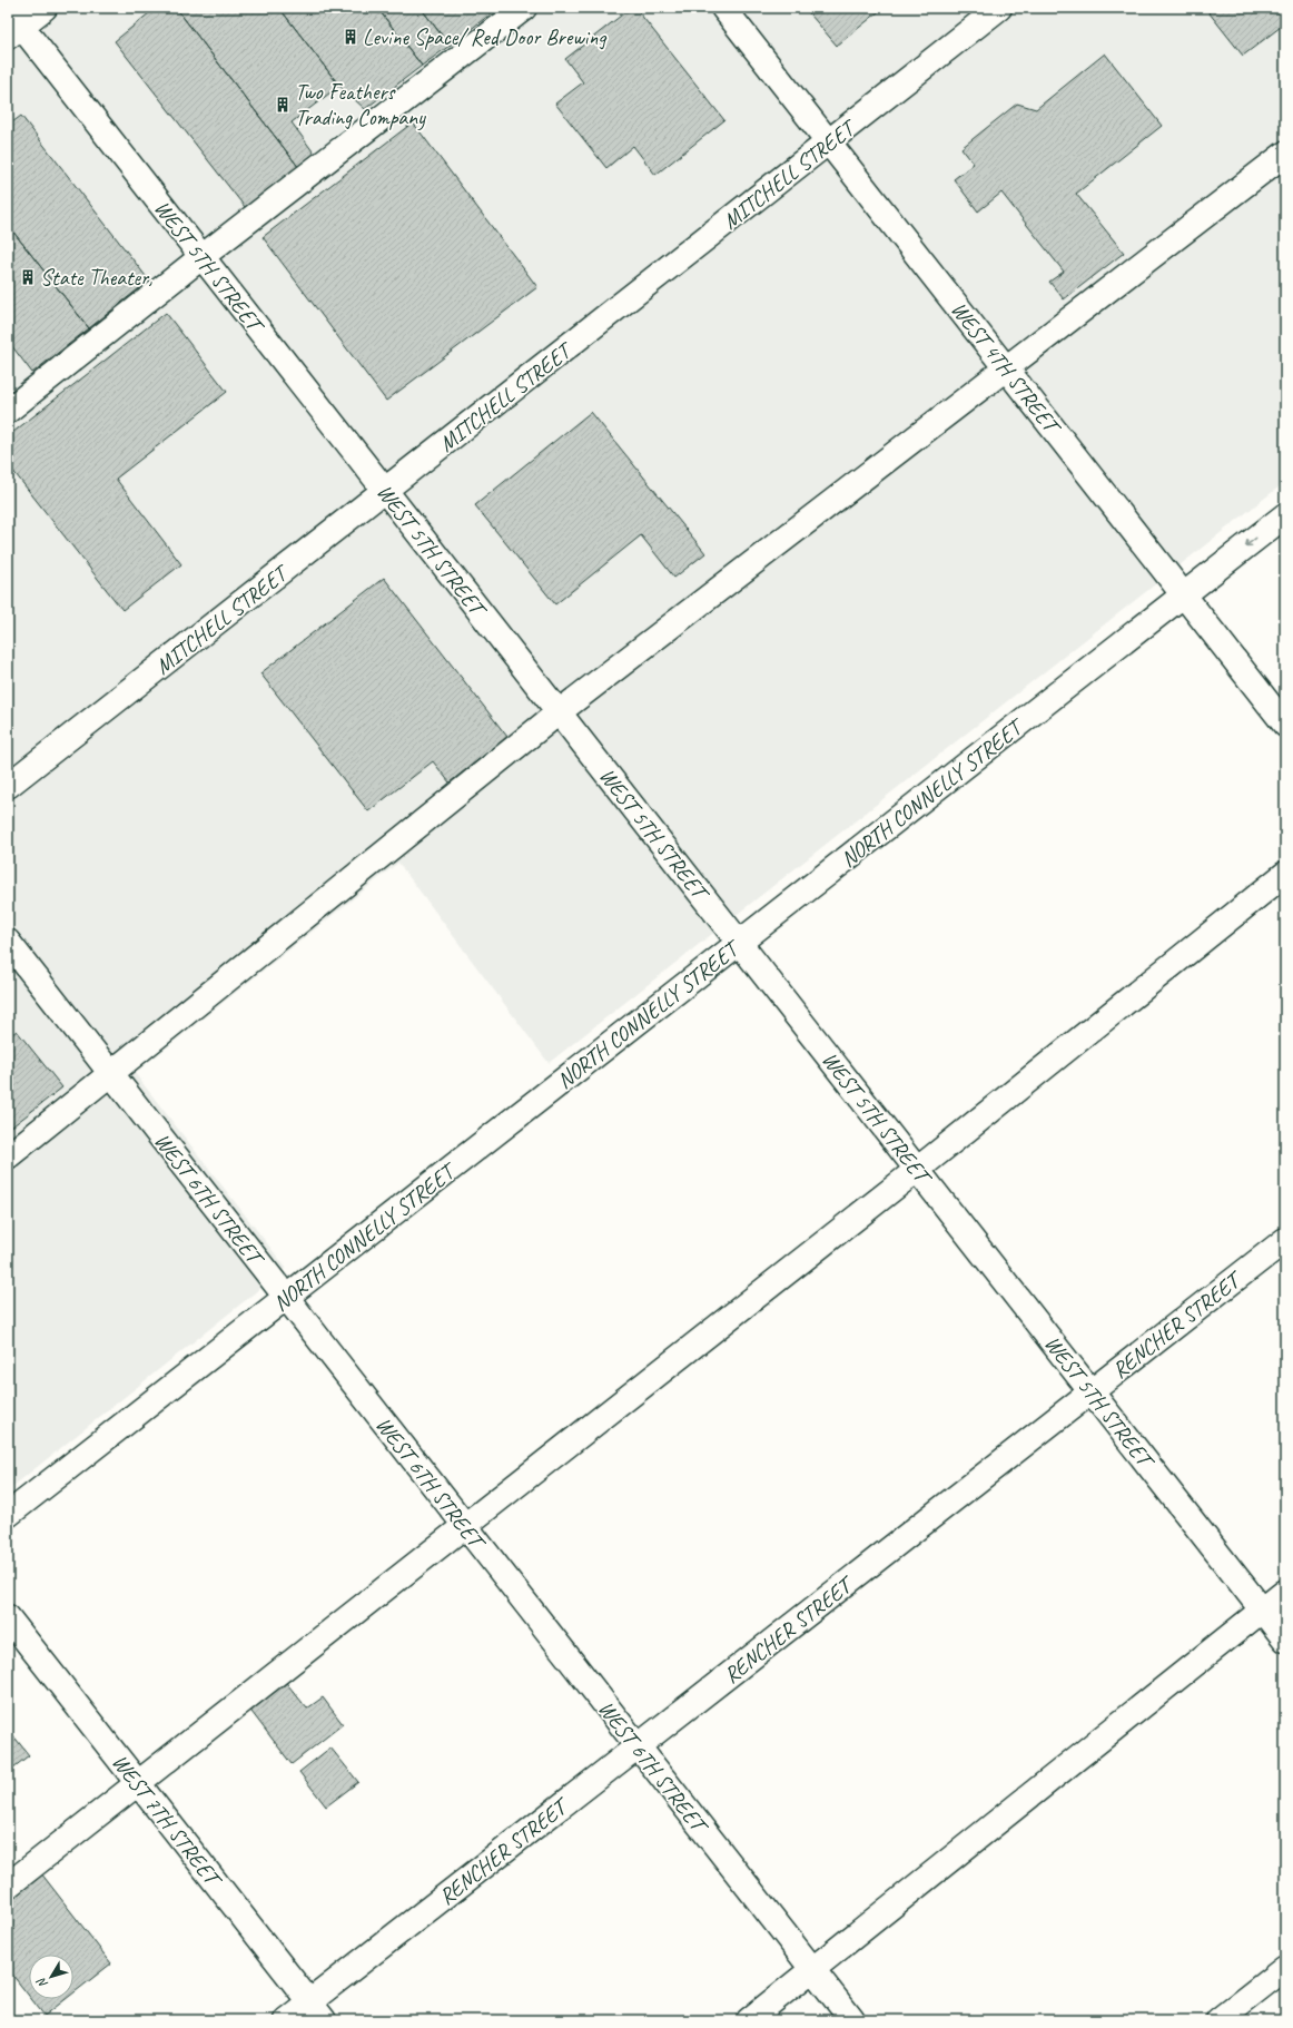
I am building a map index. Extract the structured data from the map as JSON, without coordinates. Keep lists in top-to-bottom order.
{
  "streets": {
    "street": [
      "MITCHELL STREET",
      "WEST 5TH STREET",
      "WEST 4TH STREET",
      "NORTH CONNELLY STREET",
      "WEST 6TH STREET",
      "RENCHER STREET",
      "WEST 7TH STREET"
    ]
  },
  "crossings": [
    ["MITCHELL STREET", "WEST 5TH STREET"],
    ["MITCHELL STREET", "WEST 4TH STREET"],
    ["WEST 5TH STREET", "NORTH CONNELLY STREET"],
    ["WEST 5TH STREET", "RENCHER STREET"],
    ["WEST 4TH STREET", "NORTH CONNELLY STREET"],
    ["NORTH CONNELLY STREET", "WEST 6TH STREET"],
    ["WEST 6TH STREET", "RENCHER STREET"],
    ["RENCHER STREET", "WEST 7TH STREET"]
  ],
  "places": {
    "building": ["Levine Space/ Red Door Brewing", "Two Feathers Trading Company", "State Theater,"]
  },
  "north": "bottom left"
}
